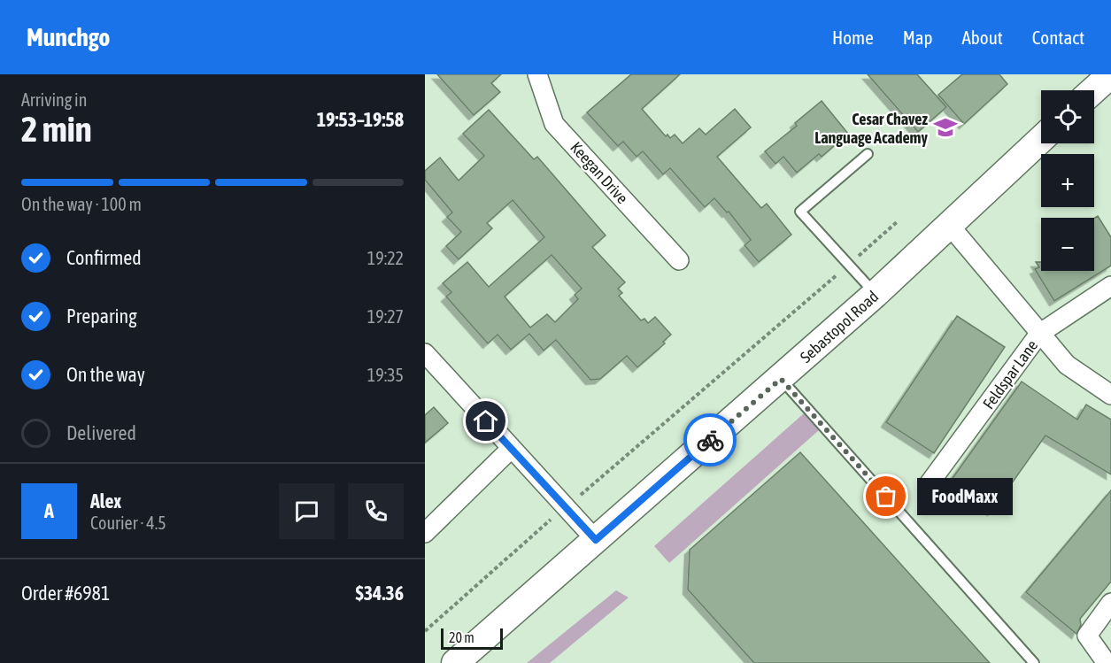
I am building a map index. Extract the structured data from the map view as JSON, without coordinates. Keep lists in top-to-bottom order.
{
  "streets": {
    "main road": ["Sebastopol Road"],
    "street": ["Keegan Drive", "Feldspar Lane"]
  },
  "places": {
    "school or university": ["Cesar Chavez Language Academy"],
    "other": ["FoodMaxx"]
  },
  "scale_bar": "20 m",
  "page": {
    "header": "Munchgo",
    "nav": [
      "Home",
      "Map",
      "About",
      "Contact"
    ],
    "heading": ["2 min", "Arriving in", "19:53–19:58"],
    "panel": [
      "Alex",
      "Courier · 4.5",
      "Order #6981",
      "$34.36"
    ],
    "map_buttons": ["+", "−"],
    "bar": "On the way · 100 m",
    "list": [
      ["Confirmed", "19:22"],
      ["Preparing", "19:27"],
      ["On the way", "19:35"],
      "Delivered"
    ],
    "bubble": "FoodMaxx",
    "round": "A",
    "scale": "20 m"
  }
}
